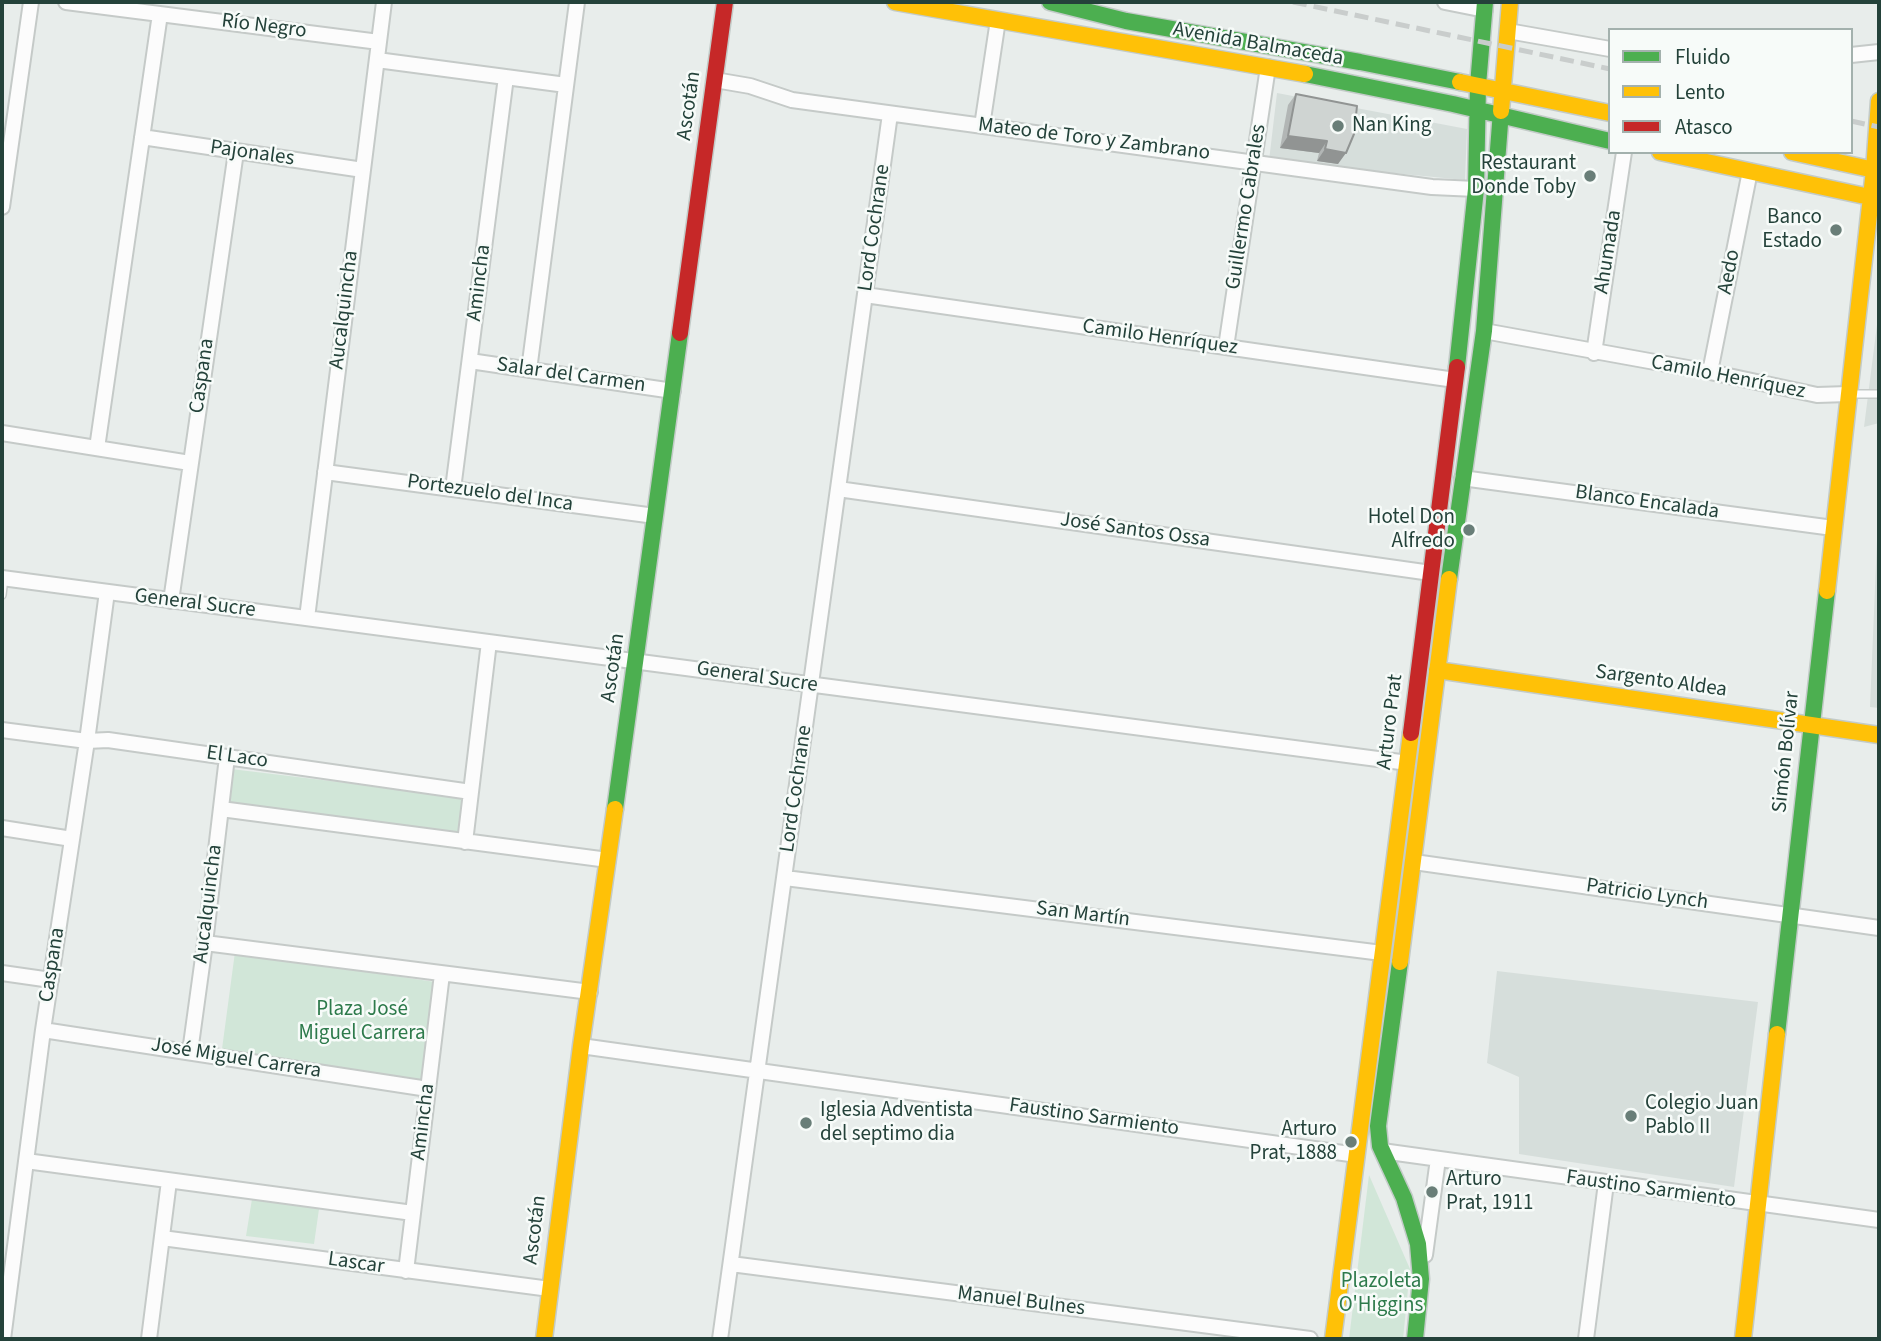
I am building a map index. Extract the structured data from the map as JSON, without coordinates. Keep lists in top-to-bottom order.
{
  "streets": {
    "main road": [
      "Avenida Balmaceda",
      "Ascotán",
      "Sargento Aldea",
      "Arturo Prat",
      "Simón Bolívar"
    ],
    "street": [
      "Río Negro",
      "Mateo de Toro y Zambrano",
      "Pajonales",
      "Guillermo Cabrales",
      "Lord Cochrane",
      "Ahumada",
      "Aedo",
      "Amincha",
      "Aucalquincha",
      "Camilo Henríquez",
      "Caspana",
      "Salar del Carmen",
      "Portezuelo del Inca",
      "Blanco Encalada",
      "José Santos Ossa",
      "General Sucre",
      "El Laco",
      "Patricio Lynch",
      "San Martín",
      "José Miguel Carrera",
      "Faustino Sarmiento",
      "Lascar",
      "Manuel Bulnes"
    ]
  },
  "crossings": [
    ["Río Negro", "Aucalquincha"],
    ["Avenida Balmaceda", "Guillermo Cabrales"],
    ["Avenida Balmaceda", "Arturo Prat"],
    ["Ascotán", "Mateo de Toro y Zambrano"],
    ["Ascotán", "Salar del Carmen"],
    ["Ascotán", "Portezuelo del Inca"],
    ["Ascotán", "General Sucre"],
    ["Ascotán", "Faustino Sarmiento"],
    ["Ascotán", "Lascar"],
    ["Mateo de Toro y Zambrano", "Guillermo Cabrales"],
    ["Mateo de Toro y Zambrano", "Lord Cochrane"],
    ["Mateo de Toro y Zambrano", "Arturo Prat"],
    ["Pajonales", "Aucalquincha"],
    ["Pajonales", "Caspana"],
    ["Guillermo Cabrales", "Camilo Henríquez"],
    ["Lord Cochrane", "Camilo Henríquez"],
    ["Lord Cochrane", "José Santos Ossa"],
    ["Lord Cochrane", "General Sucre"],
    ["Lord Cochrane", "San Martín"],
    ["Lord Cochrane", "Faustino Sarmiento"],
    ["Lord Cochrane", "Manuel Bulnes"],
    ["Ahumada", "Camilo Henríquez"],
    ["Aedo", "Camilo Henríquez"],
    ["Amincha", "Salar del Carmen"],
    ["Amincha", "Portezuelo del Inca"],
    ["Amincha", "José Miguel Carrera"],
    ["Amincha", "Lascar"],
    ["Aucalquincha", "Portezuelo del Inca"],
    ["Aucalquincha", "General Sucre"],
    ["Aucalquincha", "El Laco"],
    ["Aucalquincha", "José Miguel Carrera"],
    ["Camilo Henríquez", "Arturo Prat"],
    ["Camilo Henríquez", "Simón Bolívar"],
    ["Caspana", "General Sucre"],
    ["Caspana", "El Laco"],
    ["Caspana", "José Miguel Carrera"],
    ["Blanco Encalada", "Arturo Prat"],
    ["Blanco Encalada", "Simón Bolívar"],
    ["José Santos Ossa", "Arturo Prat"],
    ["General Sucre", "Arturo Prat"],
    ["Sargento Aldea", "Arturo Prat"],
    ["Sargento Aldea", "Simón Bolívar"],
    ["Arturo Prat", "Patricio Lynch"],
    ["Arturo Prat", "San Martín"],
    ["Arturo Prat", "Faustino Sarmiento"],
    ["Simón Bolívar", "Patricio Lynch"],
    ["Simón Bolívar", "Faustino Sarmiento"]
  ],
  "parks": ["Plaza José Miguel Carrera", "Plazoleta O'Higgins"],
  "places": [
    "Nan King",
    "Restaurant Donde Toby",
    "Banco Estado",
    "Hotel Don Alfredo",
    "Colegio Juan Pablo II",
    "Iglesia Adventista del septimo dia",
    "Arturo Prat, 1888",
    "Arturo Prat, 1911"
  ],
  "legend": ["Fluido", "Lento", "Atasco"]
}
